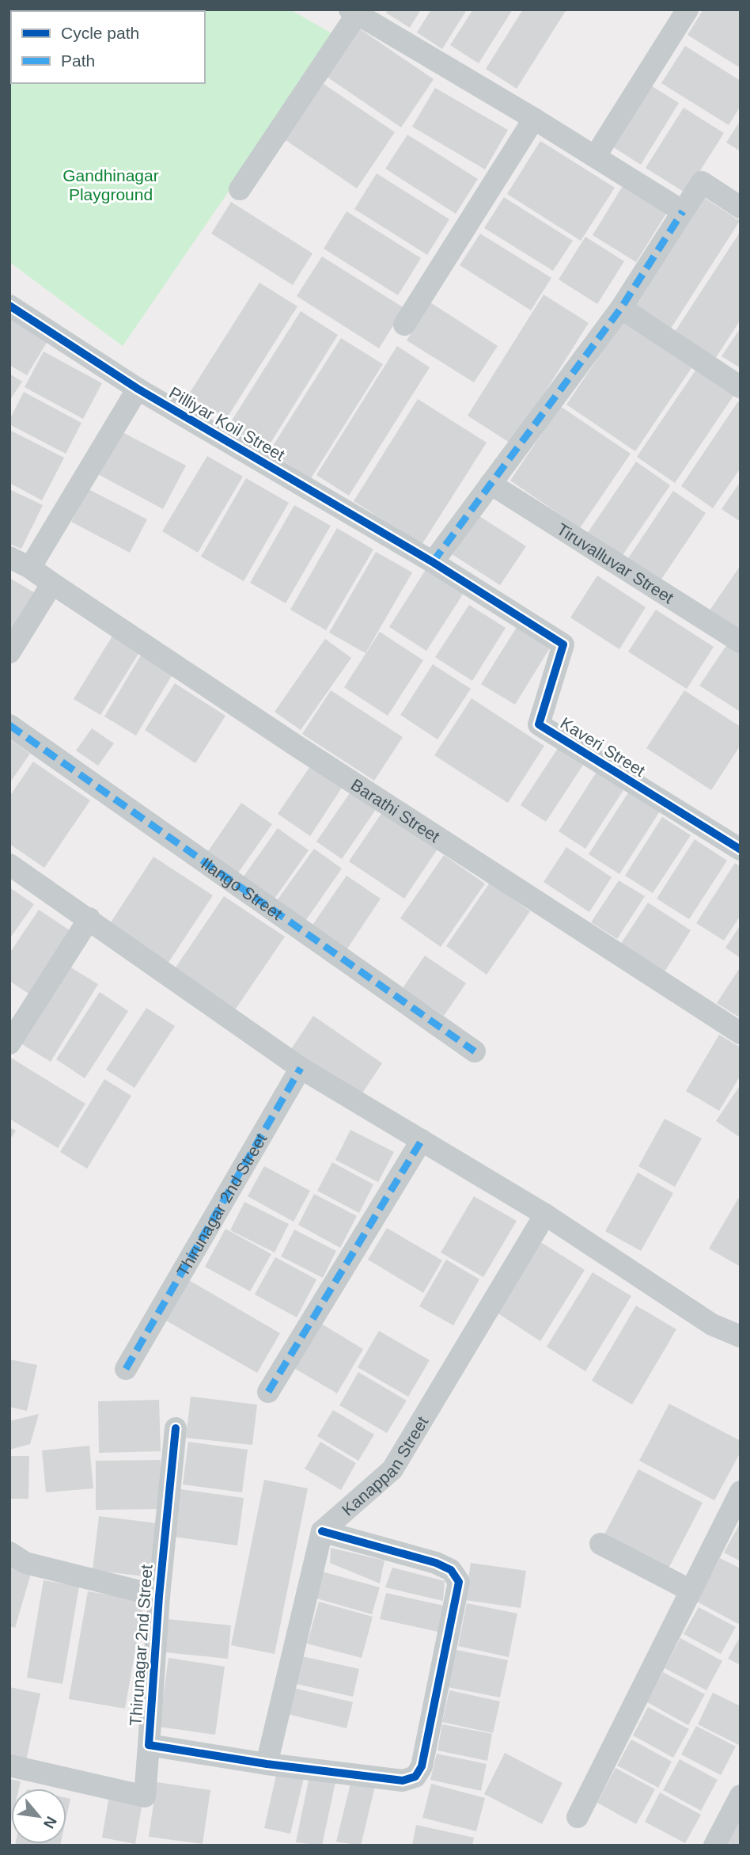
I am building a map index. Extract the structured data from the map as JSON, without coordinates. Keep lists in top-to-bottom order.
{
  "streets": {
    "street": [
      "Pilliyar Koil Street",
      "Tiruvalluvar Street",
      "Kaveri Street",
      "Barathi Street",
      "Ilango Street",
      "Thirunagar 2nd Street",
      "Kanappan Street"
    ]
  },
  "crossings": [
    ["Pilliyar Koil Street", "Kaveri Street"],
    ["Thirunagar 2nd Street", "Kanappan Street"]
  ],
  "parks": ["Gandhinagar Playground"],
  "legend": ["Cycle path", "Path"],
  "north": "bottom right"
}
